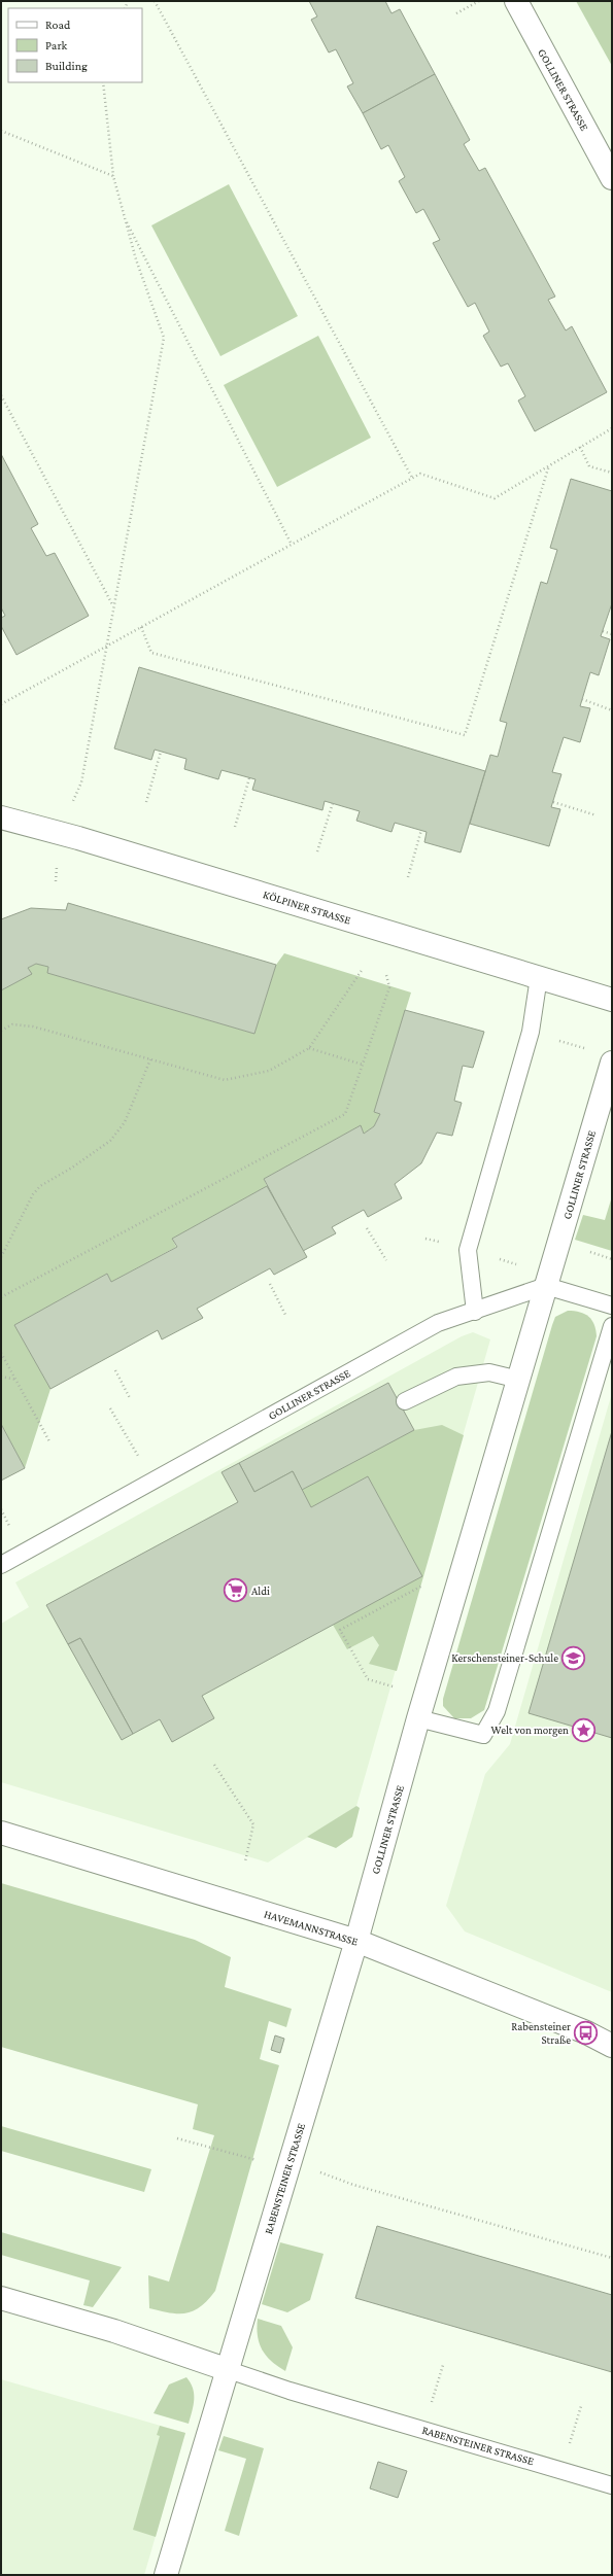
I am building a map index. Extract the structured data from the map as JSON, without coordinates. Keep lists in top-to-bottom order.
{
  "streets": {
    "street": [
      "GOLLINER STRASSE",
      "KÖLPINER STRASSE",
      "HAVEMANNSTRASSE",
      "RABENSTEINER STRASSE"
    ]
  },
  "crossings": [
    ["GOLLINER STRASSE", "HAVEMANNSTRASSE"],
    ["GOLLINER STRASSE", "RABENSTEINER STRASSE"],
    ["HAVEMANNSTRASSE", "RABENSTEINER STRASSE"]
  ],
  "places": {
    "supermarket": ["Aldi"],
    "school or university": ["Kerschensteiner-Schule"],
    "place": ["Welt von morgen"],
    "bus stop": ["Rabensteiner Straße"]
  },
  "legend": ["Road", "Park", "Building"]
}
